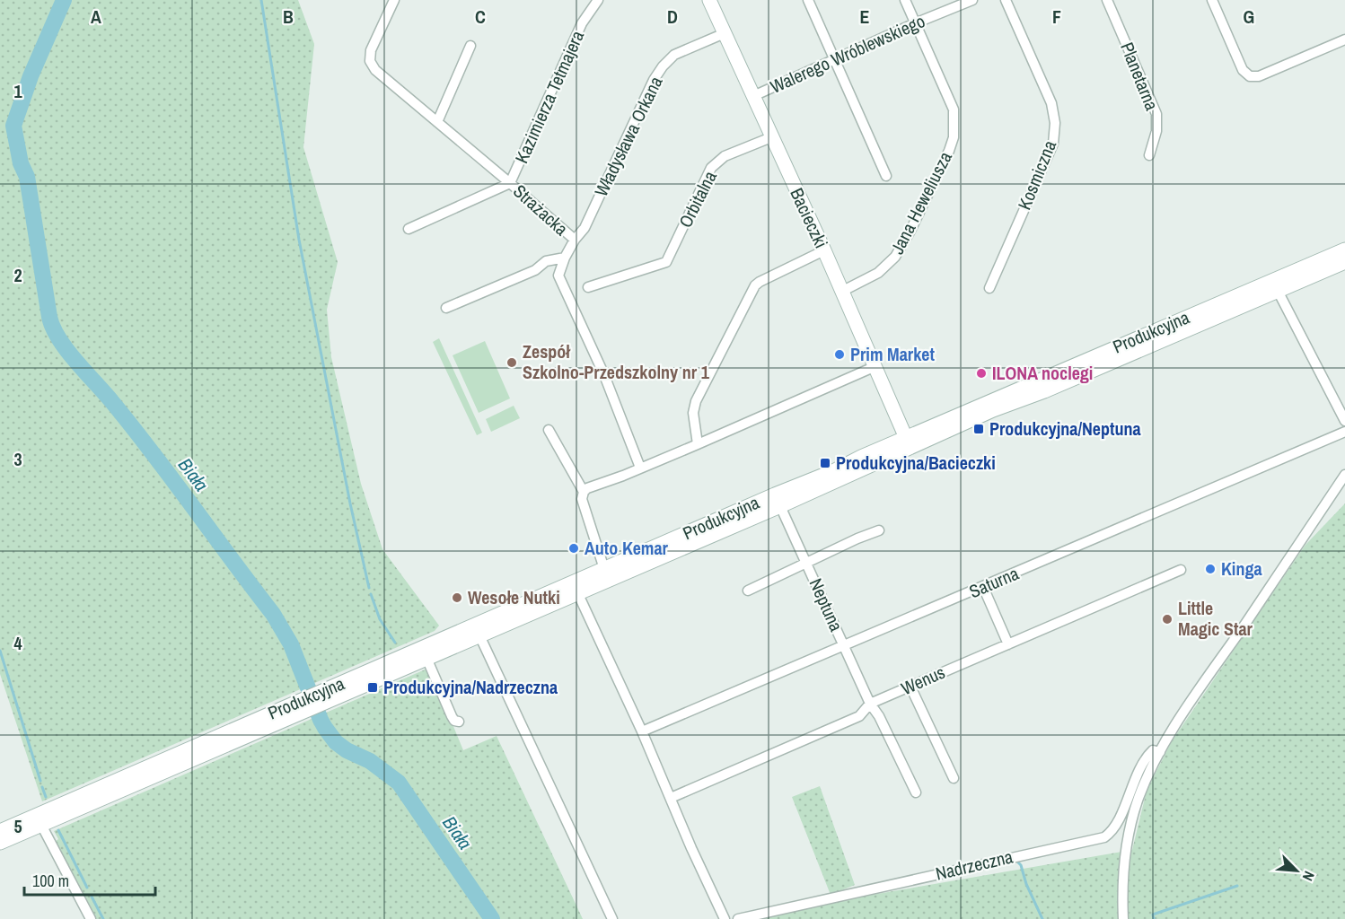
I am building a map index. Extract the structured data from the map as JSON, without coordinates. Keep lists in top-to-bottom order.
{
  "streets": {
    "main road": ["Bacieczki", "Produkcyjna"],
    "street": [
      "Walerego Wróblewskiego",
      "Planetarna",
      "Kazimierza Tetmajera",
      "Władysława Orkana",
      "Kosmiczna",
      "Orbitalna",
      "Jana Heweliusza",
      "Strażacka",
      "Saturna",
      "Neptuna",
      "Wenus",
      "Nadrzeczna"
    ]
  },
  "crossings": [
    ["Walerego Wróblewskiego", "Jana Heweliusza"],
    ["Walerego Wróblewskiego", "Bacieczki"],
    ["Kazimierza Tetmajera", "Strażacka"],
    ["Władysława Orkana", "Strażacka"],
    ["Władysława Orkana", "Bacieczki"],
    ["Orbitalna", "Bacieczki"],
    ["Jana Heweliusza", "Bacieczki"],
    ["Bacieczki", "Produkcyjna"],
    ["Produkcyjna", "Neptuna"],
    ["Saturna", "Neptuna"],
    ["Neptuna", "Wenus"]
  ],
  "water": ["Biała"],
  "places": {
    "other": [
      "Prim Market",
      "Zespół Szkolno-Przedszkolny nr 1",
      "ILONA noclegi",
      "Auto Kemar",
      "Kinga",
      "Wesołe Nutki",
      "Little Magic Star"
    ],
    "transit": ["Produkcyjna/Neptuna", "Produkcyjna/Bacieczki", "Produkcyjna/Nadrzeczna"]
  },
  "scale_bar": "100 m",
  "north": "bottom right",
  "grid": {
    "columns": [
      "A",
      "B",
      "C",
      "D",
      "E",
      "F",
      "G"
    ],
    "rows": [
      "1",
      "2",
      "3",
      "4",
      "5"
    ]
  }
}
